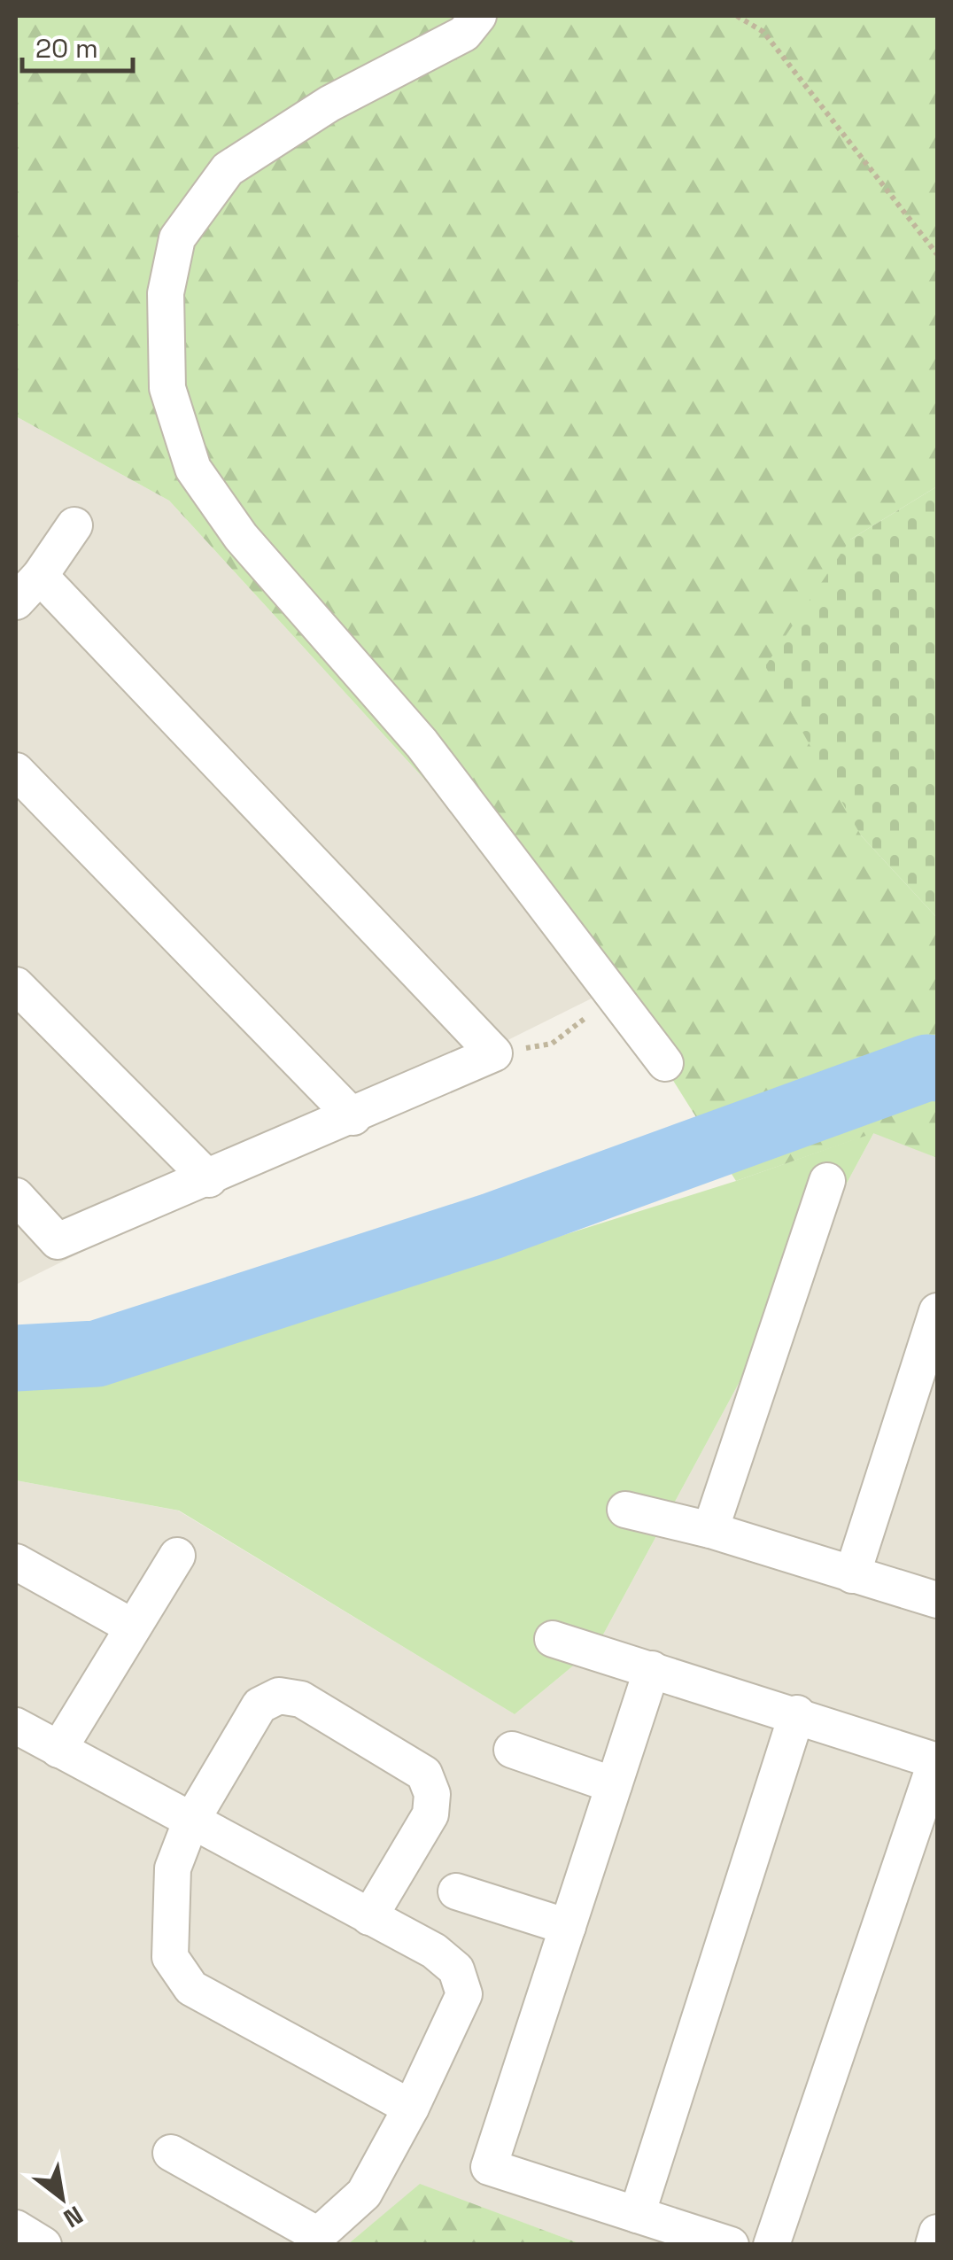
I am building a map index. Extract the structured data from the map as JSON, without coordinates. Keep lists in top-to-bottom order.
{
  "scale_bar": "20 m",
  "north": "bottom right"
}
